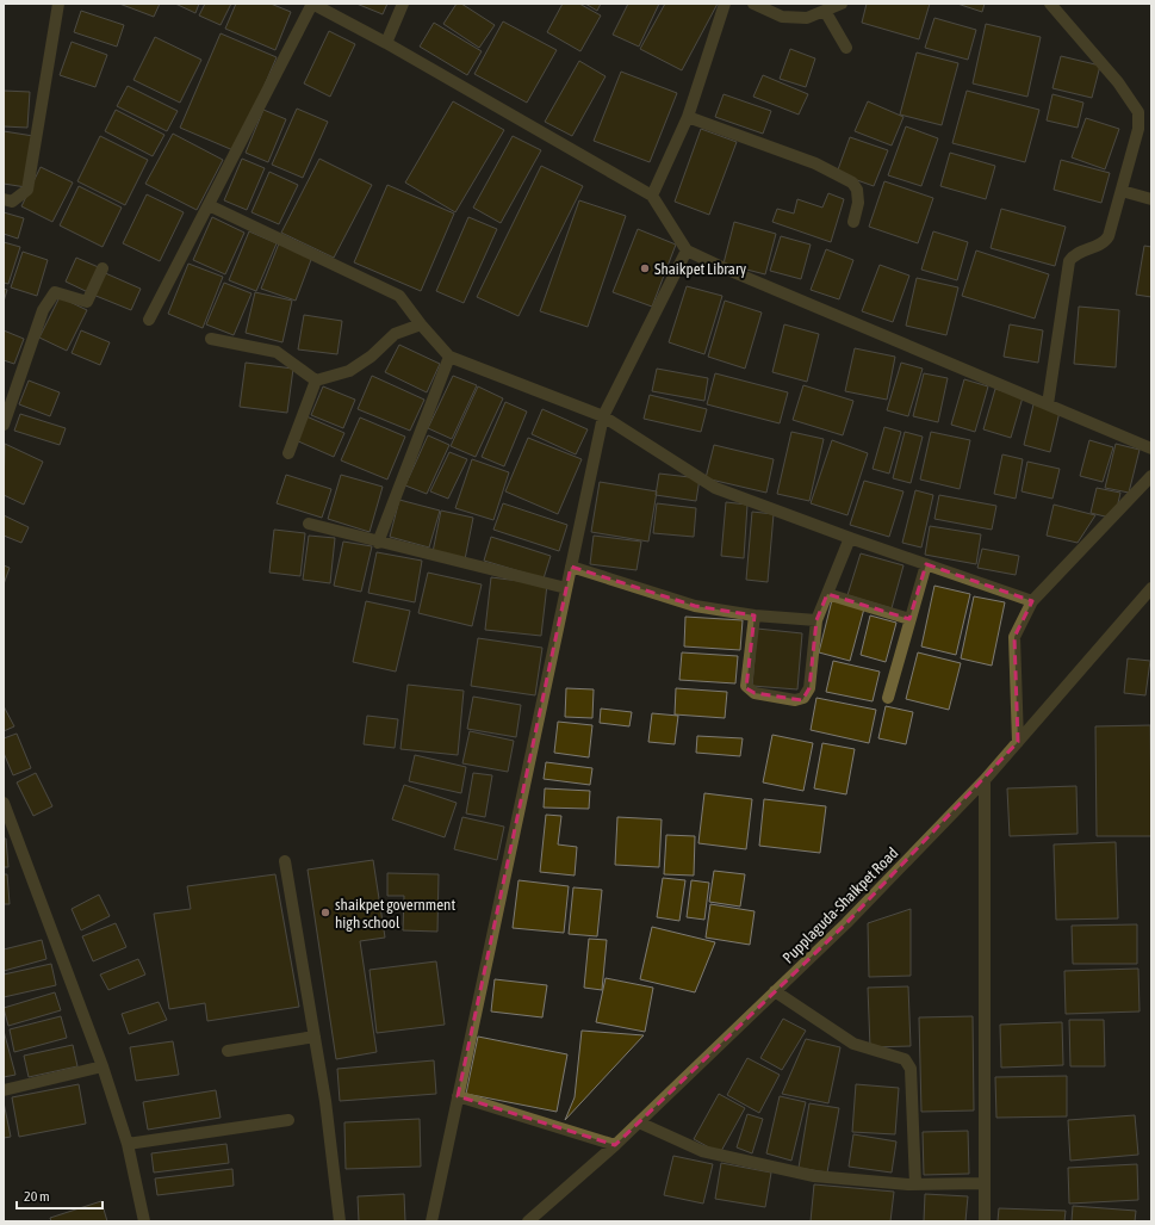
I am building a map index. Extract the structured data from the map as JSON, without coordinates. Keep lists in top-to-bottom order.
{
  "streets": {
    "street": ["Pupplaguda-Shaikpet Road"]
  },
  "places": ["Shaikpet Library", "shaikpet government high school"],
  "scale_bar": "20 m"
}
